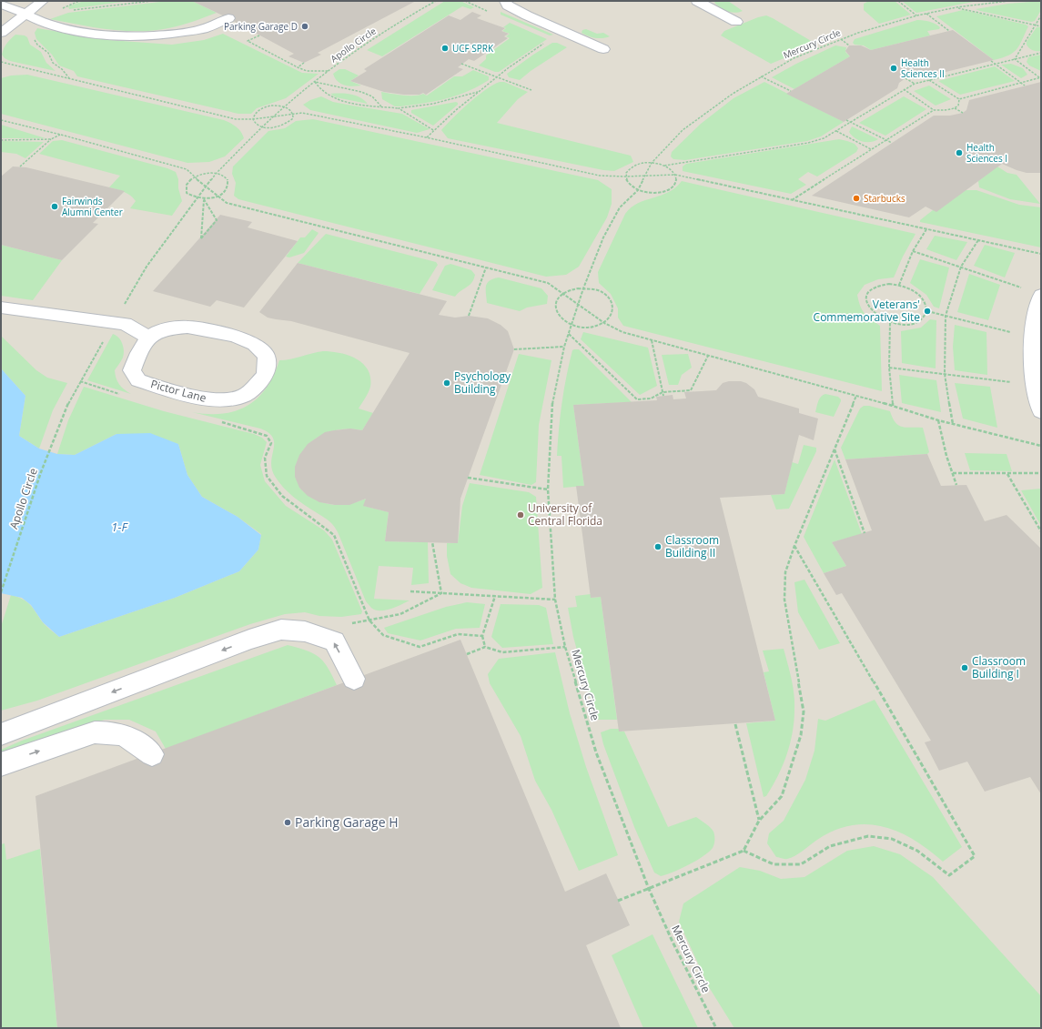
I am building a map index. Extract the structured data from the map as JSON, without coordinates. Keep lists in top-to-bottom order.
{
  "streets": {
    "street": ["Pictor Lane"],
    "path": ["Mercury Circle", "Apollo Circle"]
  },
  "water": ["1-F"],
  "places": [
    "Parking Garage D",
    "UCF SPRK",
    "Health Sciences II",
    "Health Sciences I",
    "Starbucks",
    "Fairwinds Alumni Center",
    "Veterans' Commemorative Site",
    "Psychology Building",
    "University of Central Florida",
    "Classroom Building II",
    "Classroom Building I",
    "Parking Garage H"
  ]
}
